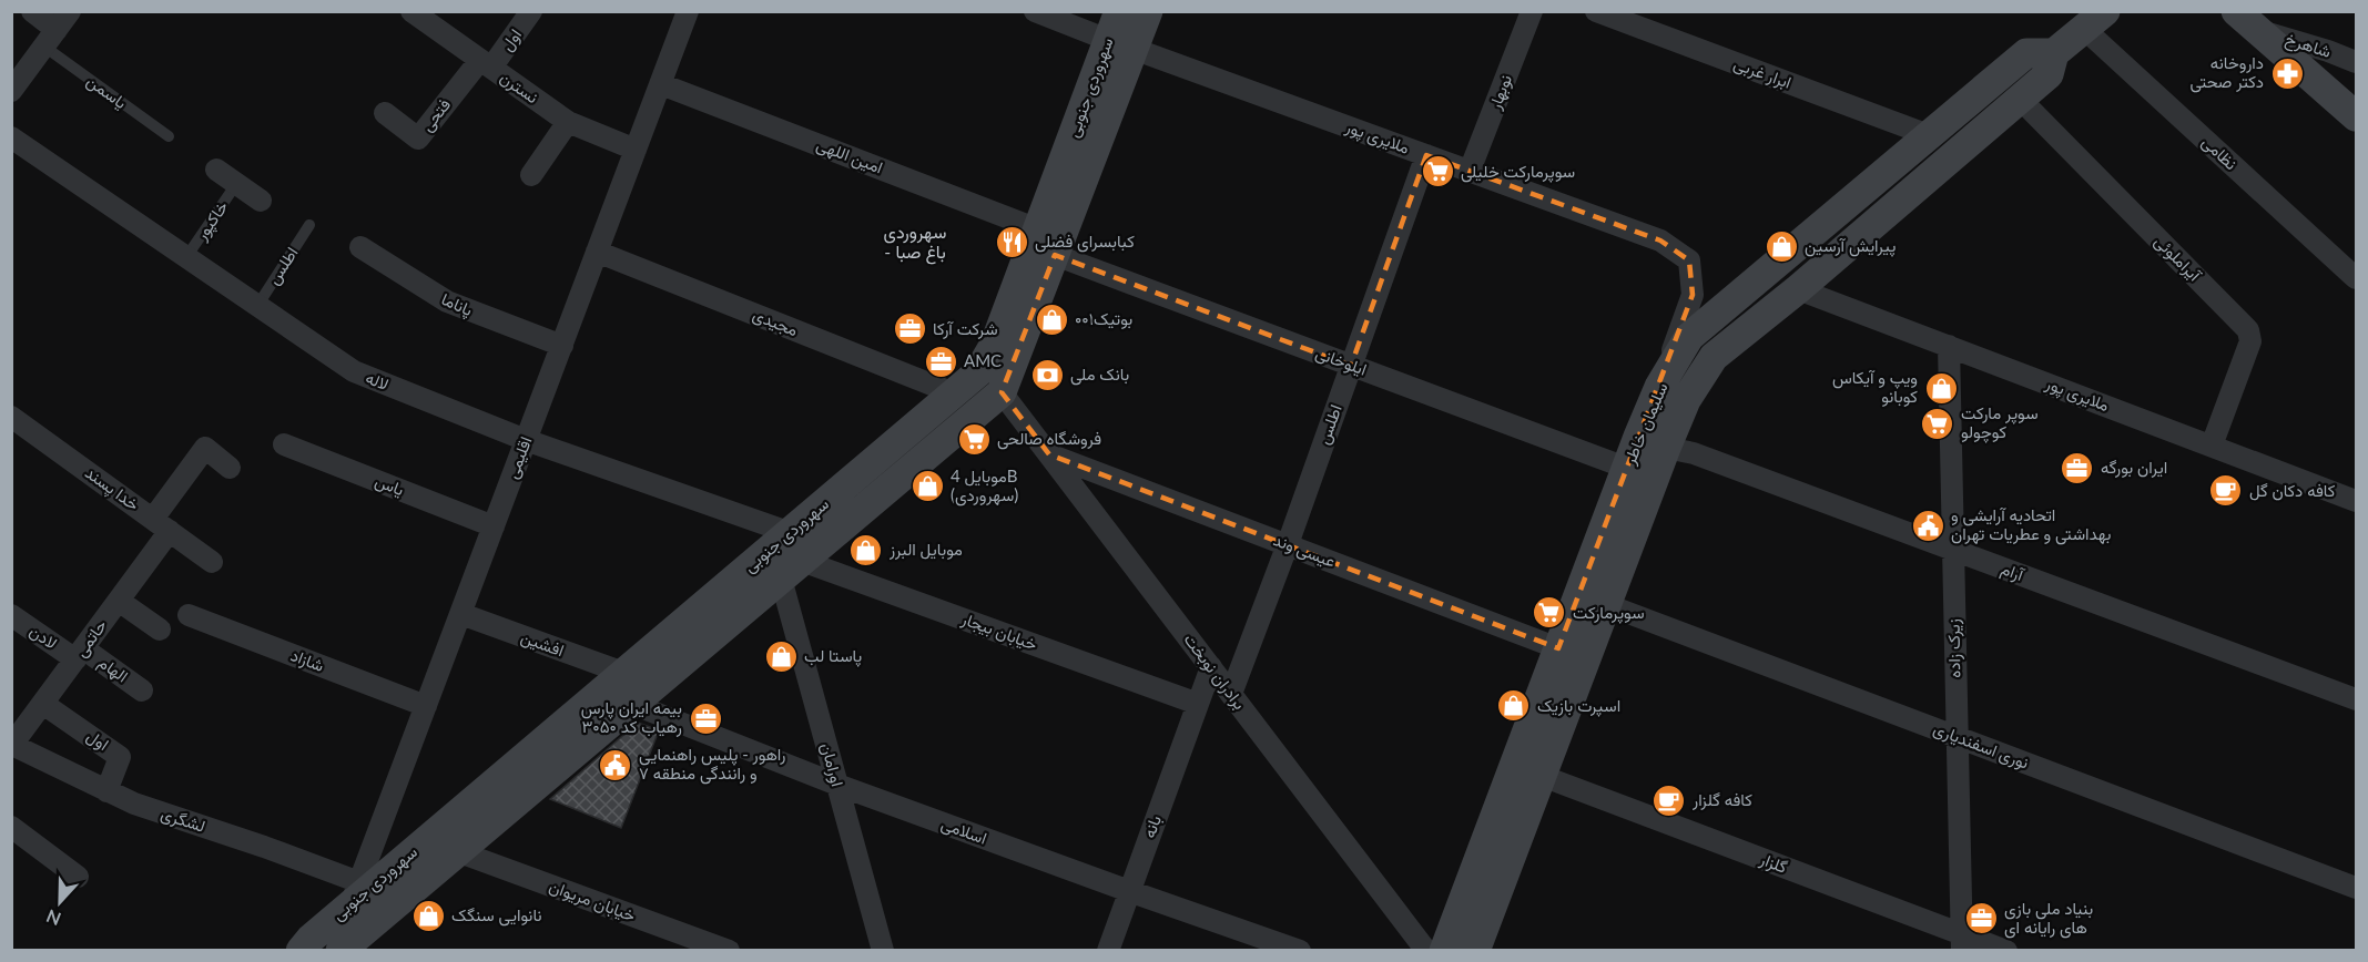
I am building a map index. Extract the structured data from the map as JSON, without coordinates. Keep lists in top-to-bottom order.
{
  "streets": {
    "main road": ["سهروردی جنوبی", "سلیمان خاطر"],
    "street": [
      "اول",
      "شاهرخ",
      "ابرار غربی",
      "نسترن",
      "نوبهار",
      "فتحی",
      "ملایری پور",
      "نظامی",
      "امین اللهی",
      "آیراملوئی",
      "اطلس",
      "پاناما",
      "مجیدی",
      "ایلوخانی",
      "لاله",
      "اقلیمی",
      "یاس",
      "خدا پسند",
      "عیسی وند",
      "آرام",
      "خیابان بیجار",
      "لادن",
      "حاتمی",
      "افشین",
      "زیرک زاده",
      "شازاد",
      "الهام",
      "برادران نوبخت",
      "نوری اسفندیاری",
      "اورامان",
      "لشگری",
      "بانه",
      "اسلامی",
      "گلزار",
      "خیابان مریوان"
    ],
    "lane": ["یاسمن", "خاکپور"]
  },
  "crossings": [
    ["اول", "نسترن"],
    ["اول", "فتحی"],
    ["اول", "حاتمی"],
    ["اول", "لشگری"],
    ["ابرار غربی", "سلیمان خاطر"],
    ["نسترن", "فتحی"],
    ["نسترن", "اقلیمی"],
    ["سهروردی جنوبی", "ملایری پور"],
    ["سهروردی جنوبی", "امین اللهی"],
    ["سهروردی جنوبی", "مجیدی"],
    ["سهروردی جنوبی", "ایلوخانی"],
    ["سهروردی جنوبی", "لاله"],
    ["سهروردی جنوبی", "اقلیمی"],
    ["سهروردی جنوبی", "خیابان بیجار"],
    ["سهروردی جنوبی", "افشین"],
    ["سهروردی جنوبی", "برادران نوبخت"],
    ["سهروردی جنوبی", "اورامان"],
    ["سهروردی جنوبی", "لشگری"],
    ["سهروردی جنوبی", "اسلامی"],
    ["سهروردی جنوبی", "خیابان مریوان"],
    ["نوبهار", "ملایری پور"],
    ["ملایری پور", "آیراملوئی"],
    ["ملایری پور", "اطلس"],
    ["ملایری پور", "سلیمان خاطر"],
    ["ملایری پور", "زیرک زاده"],
    ["نظامی", "سلیمان خاطر"],
    ["امین اللهی", "اقلیمی"],
    ["خاکپور", "لاله"],
    ["آیراملوئی", "سلیمان خاطر"],
    ["اطلس", "ایلوخانی"],
    ["اطلس", "لاله"],
    ["اطلس", "عیسی وند"],
    ["اطلس", "برادران نوبخت"],
    ["پاناما", "اقلیمی"],
    ["مجیدی", "اقلیمی"],
    ["ایلوخانی", "سلیمان خاطر"],
    ["لاله", "اقلیمی"],
    ["سلیمان خاطر", "عیسی وند"],
    ["سلیمان خاطر", "آرام"],
    ["سلیمان خاطر", "نوری اسفندیاری"],
    ["سلیمان خاطر", "گلزار"],
    ["اقلیمی", "یاس"],
    ["اقلیمی", "افشین"],
    ["اقلیمی", "شازاد"],
    ["اقلیمی", "لشگری"],
    ["خدا پسند", "حاتمی"],
    ["عیسی وند", "برادران نوبخت"],
    ["آرام", "زیرک زاده"],
    ["خیابان بیجار", "اورامان"],
    ["خیابان بیجار", "بانه"],
    ["لادن", "حاتمی"],
    ["لادن", "الهام"],
    ["حاتمی", "الهام"],
    ["حاتمی", "لشگری"],
    ["زیرک زاده", "نوری اسفندیاری"],
    ["زیرک زاده", "گلزار"],
    ["برادران نوبخت", "بانه"],
    ["اورامان", "اسلامی"],
    ["بانه", "اسلامی"]
  ],
  "districts": ["سهروردی - باغ صبا"],
  "places": {
    "pharmacy": ["داروخانه دکتر صحتی"],
    "supermarket": [
      "سوپرمارکت خلیلی",
      "سوپر مارکت کوچولو",
      "فروشگاه صالحی",
      "سوپرمارکت"
    ],
    "restaurant": ["کبابسرای فضلی"],
    "shop": [
      "پیرایش آرسین",
      "بوتیک۰۰۱",
      "ویپ و آیکاس کوبانو",
      "موبایل 4B (سهروردی)",
      "موبایل البرز",
      "پاستا لب",
      "اسپرت بازیک",
      "نانوایی سنگک"
    ],
    "office": [
      "شرکت آرکا",
      "AMC",
      "ایران بورگه",
      "بیمه ایران پارس رهیاب کد ۳۰۵۰",
      "بنیاد ملی بازی های رایانه ای"
    ],
    "bank": ["بانک ملی"],
    "cafe": ["کافه دکان گل", "کافه گلزار"],
    "public building": ["اتحادیه آرایشی و بهداشتی و عطریات تهران", "راهور - پلیس راهنمایی و رانندگی منطقه ۷"]
  },
  "north": "bottom"
}
